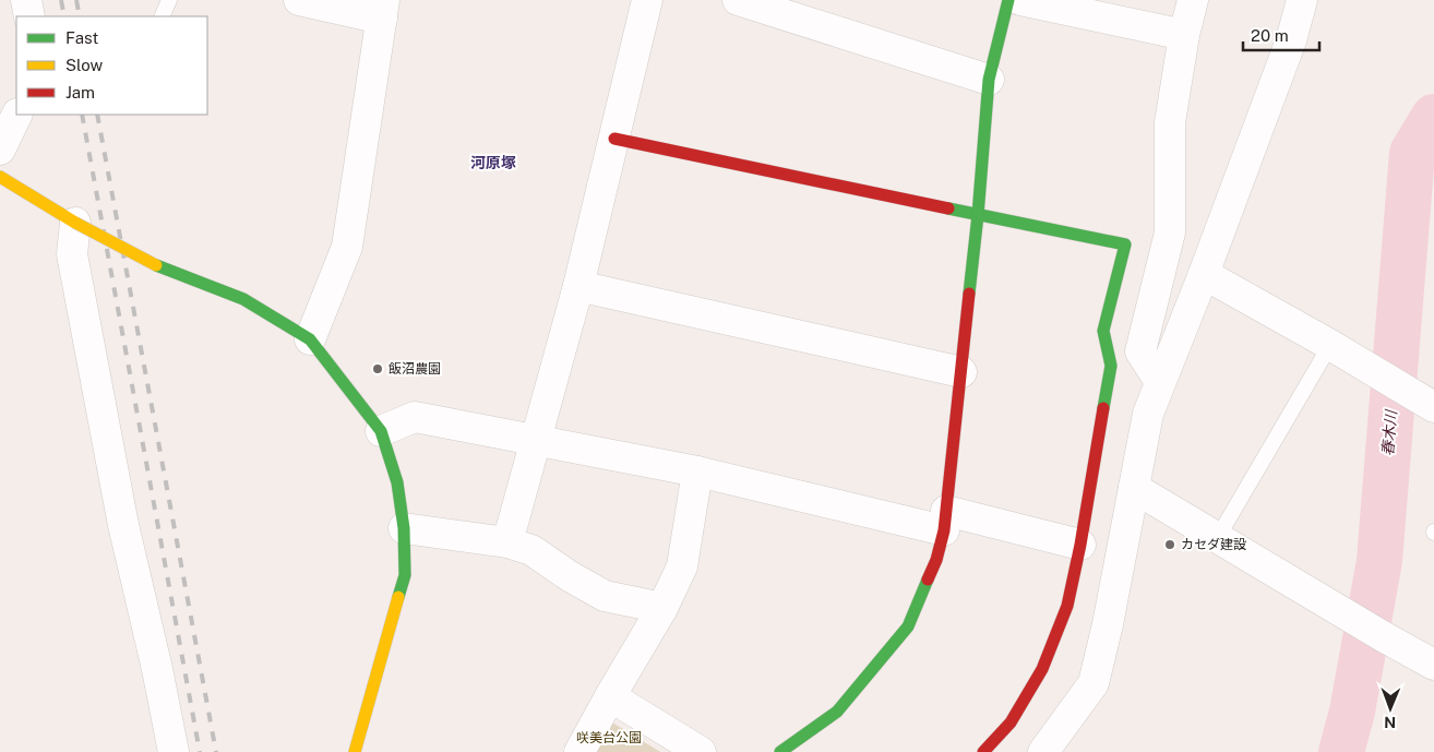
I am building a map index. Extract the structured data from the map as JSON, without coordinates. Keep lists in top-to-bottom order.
{
  "districts": ["河原塚"],
  "water": ["春木川"],
  "parks": ["咲美台公園"],
  "places": ["飯沼農園", "カセダ建設"],
  "legend": ["Fast", "Slow", "Jam"],
  "scale_bar": "20 m",
  "north": "bottom"
}
